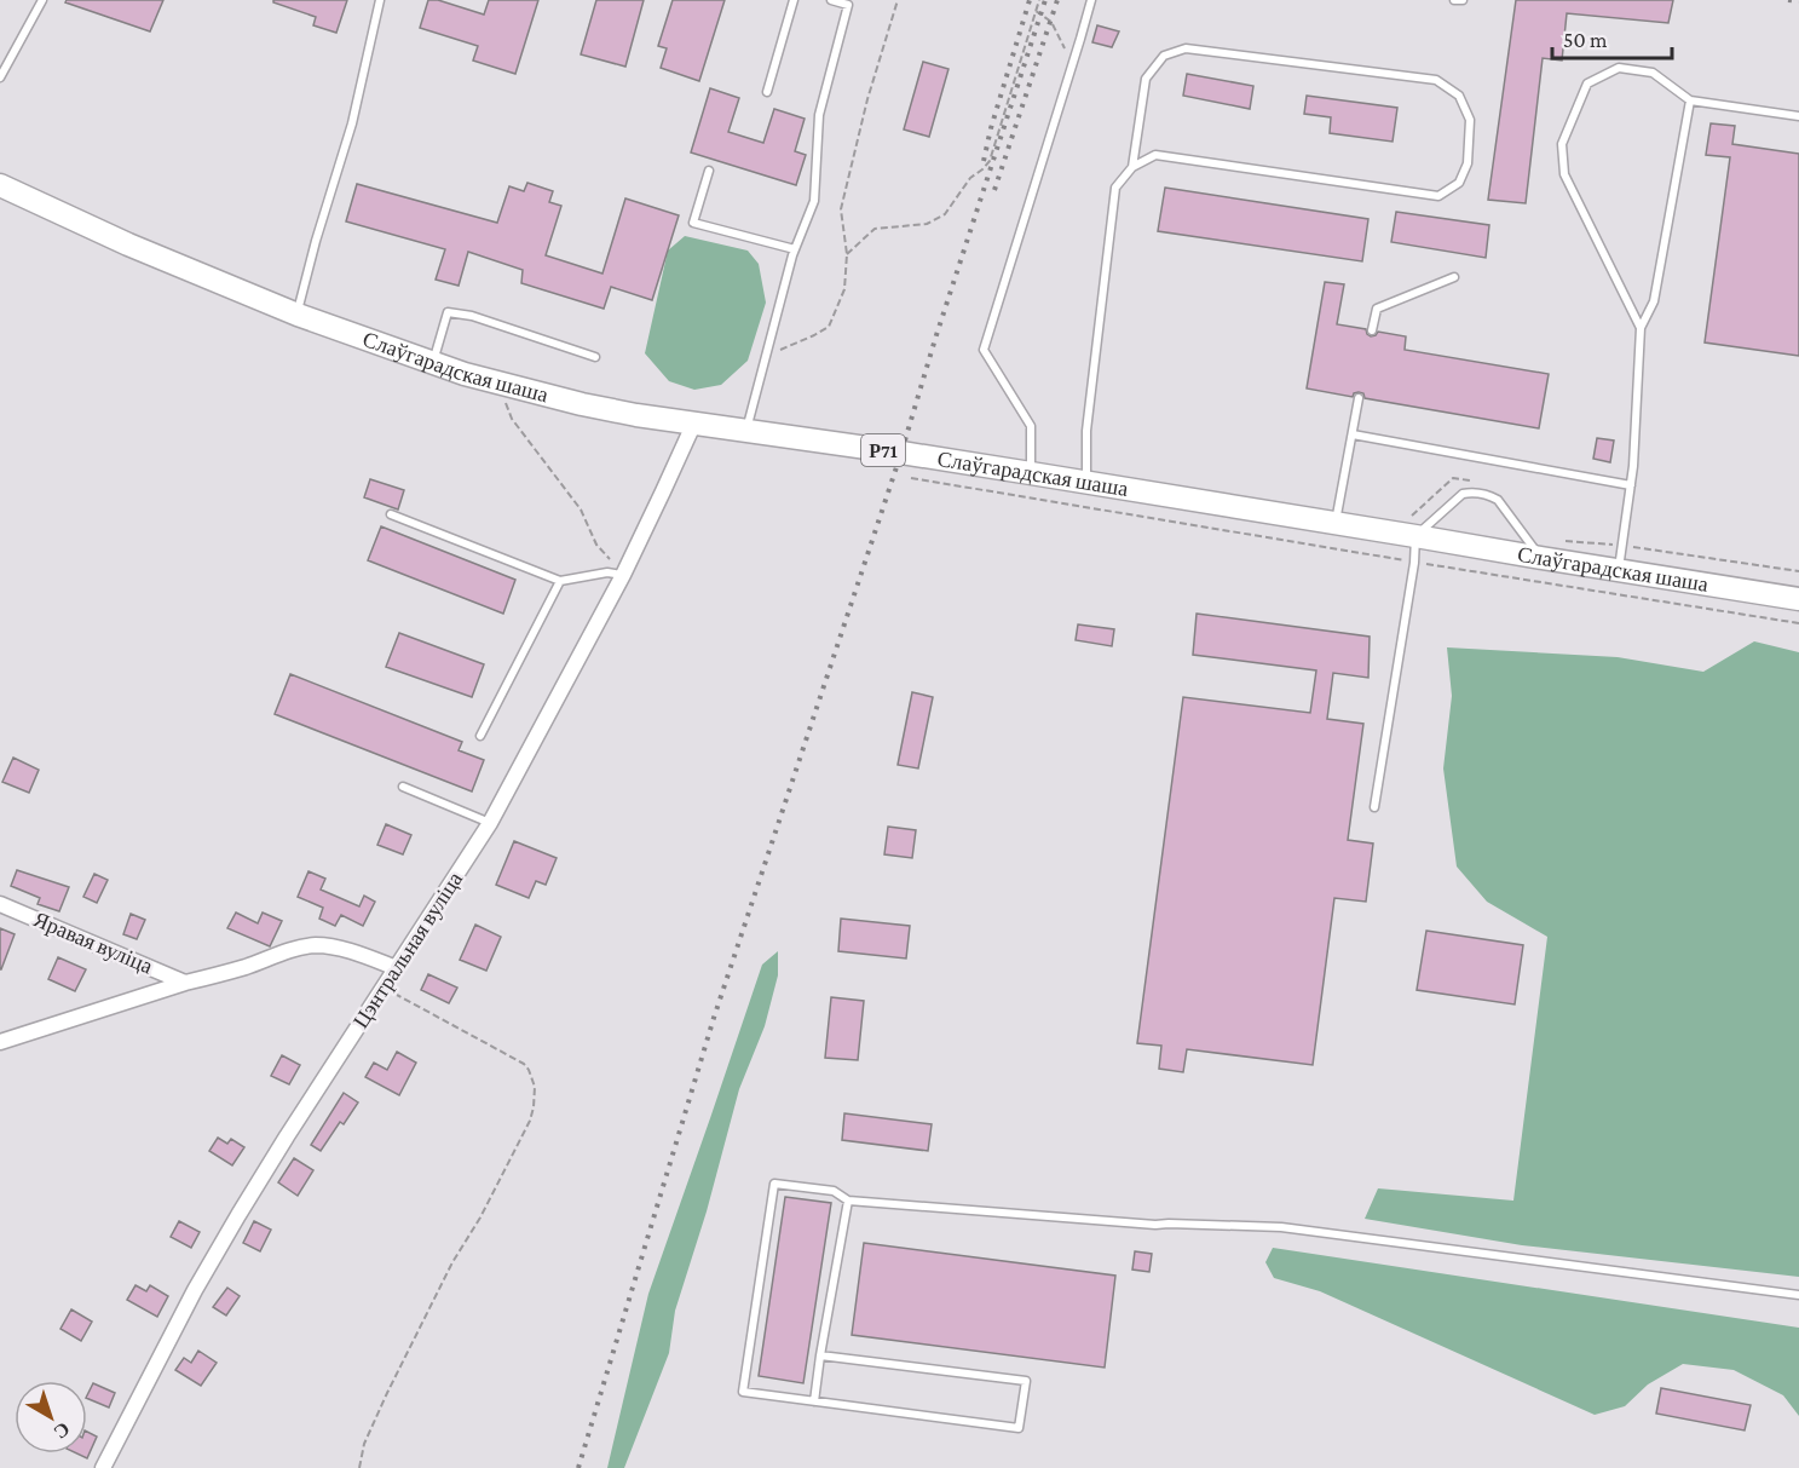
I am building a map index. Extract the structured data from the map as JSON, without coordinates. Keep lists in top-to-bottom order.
{
  "streets": {
    "main road": ["Слаўгарадская шаша", "Р71"],
    "street": ["Яравая вуліца", "Цэнтральная вуліца"]
  },
  "crossings": [
    ["Слаўгарадская шаша", "Цэнтральная вуліца"],
    ["Яравая вуліца", "Цэнтральная вуліца"]
  ],
  "scale_bar": "50 m",
  "north": "bottom right"
}
